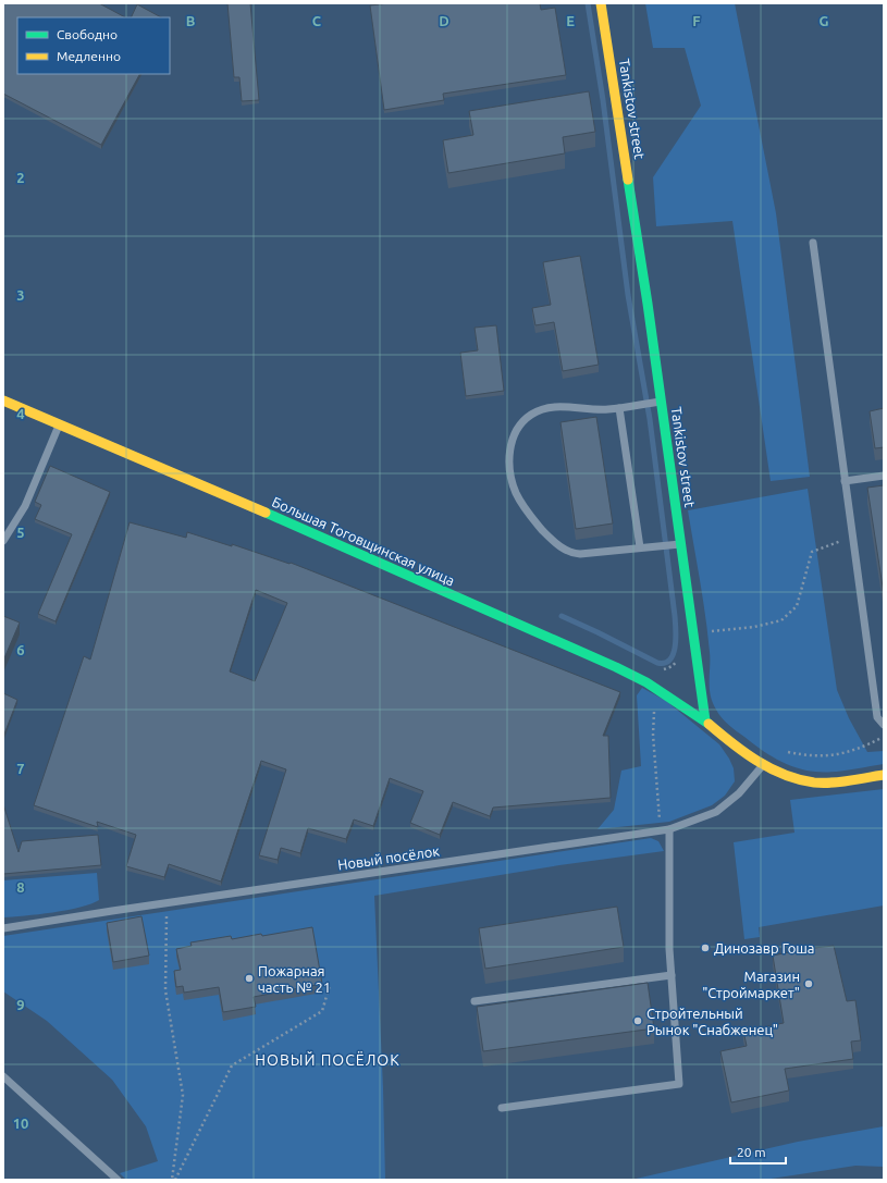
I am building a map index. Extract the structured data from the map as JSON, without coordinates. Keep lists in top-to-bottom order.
{
  "streets": {
    "street": ["Tankistov street", "Большая Тоговщинская улица"],
    "lane": ["Новый посёлок"]
  },
  "crossings": [
    ["Tankistov street", "Большая Тоговщинская улица"]
  ],
  "districts": ["НОВЫЙ ПОСЁЛОК"],
  "places": [
    "Динозавр Гоша",
    "Пожарная часть № 21",
    "Магазин \"Строймаркет\"",
    "Стройтельный Рынок \"Снабженец\""
  ],
  "legend": ["Свободно", "Медленно"],
  "scale_bar": "20 m",
  "grid": {
    "columns": [
      "B",
      "C",
      "D",
      "E",
      "F",
      "G"
    ],
    "rows": [
      "2",
      "3",
      "4",
      "5",
      "6",
      "7",
      "8",
      "9",
      "10"
    ]
  }
}
